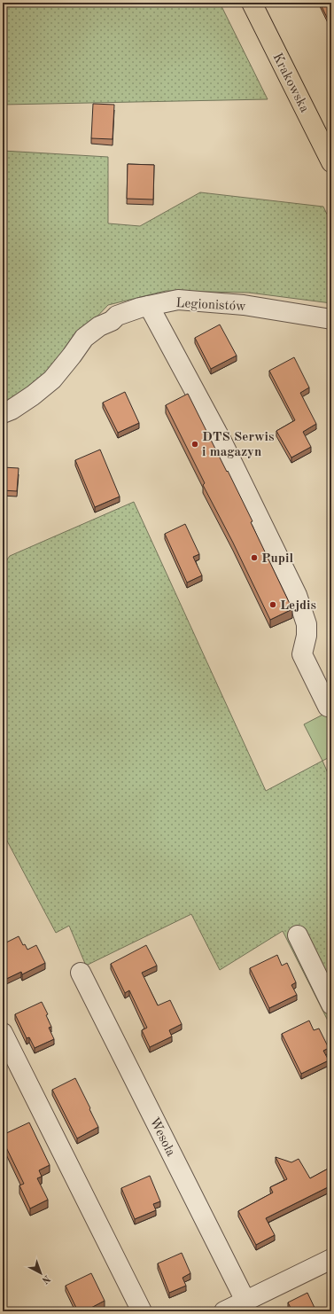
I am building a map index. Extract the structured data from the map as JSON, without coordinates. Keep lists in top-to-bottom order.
{
  "streets": {
    "main road": ["Krakowska"],
    "street": ["Legionistów", "Wesoła"]
  },
  "places": ["DTS Serwis i magazyn", "Pupil", "Lejdis"],
  "north": "bottom right"
}
